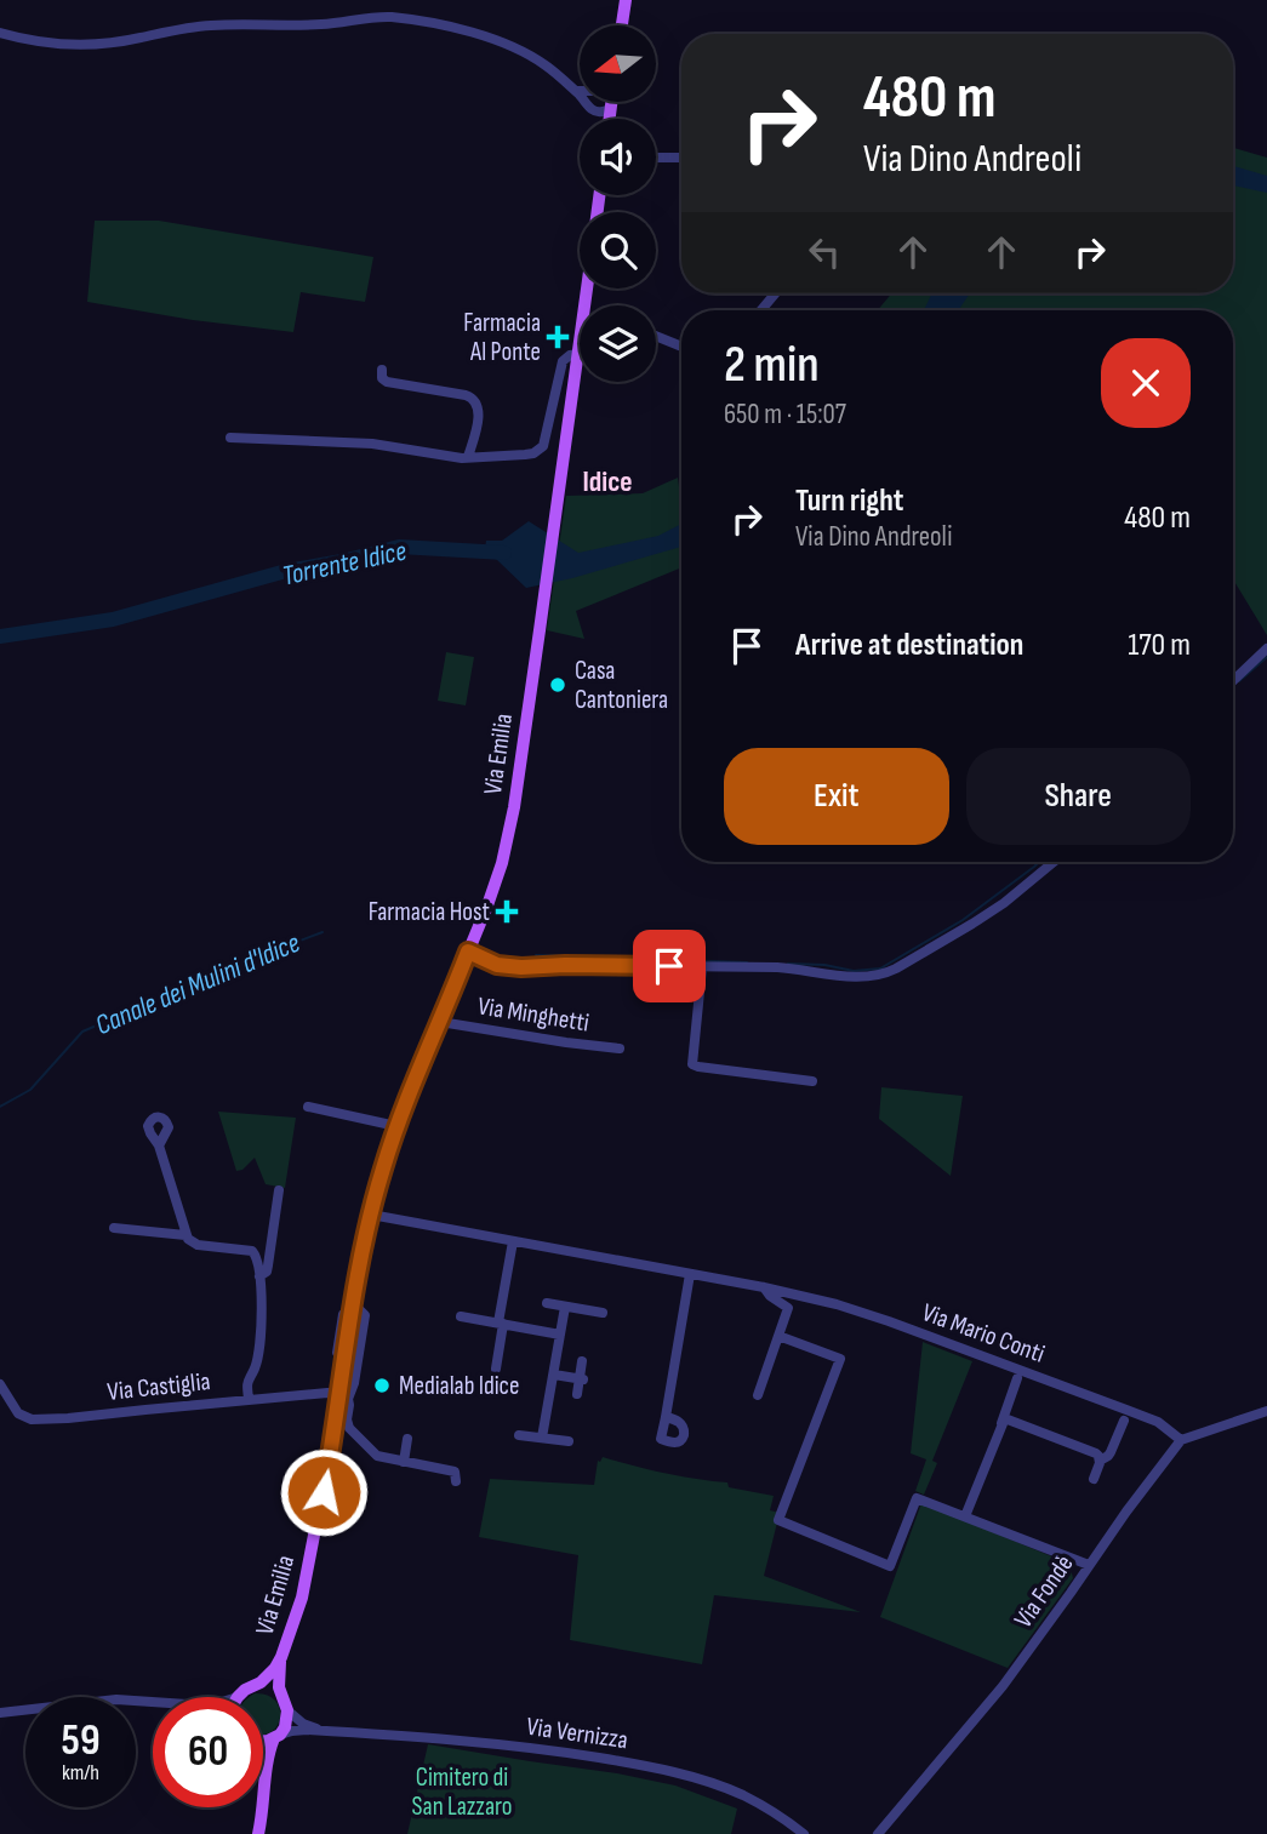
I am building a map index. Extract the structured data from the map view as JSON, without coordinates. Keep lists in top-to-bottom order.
{
  "streets": {
    "main road": ["Via Emilia"],
    "street": [
      "Via Minghetti",
      "Via Mario Conti",
      "Via Castiglia",
      "Via Fondè",
      "Via Vernizza"
    ]
  },
  "crossings": [
    ["Via Emilia", "Via Minghetti"],
    ["Via Emilia", "Via Mario Conti"],
    ["Via Emilia", "Via Castiglia"],
    ["Via Emilia", "Via Vernizza"],
    ["Via Mario Conti", "Via Fondè"]
  ],
  "districts": ["Idice"],
  "water": ["Torrente Idice", "Canale dei Mulini d'Idice"],
  "parks": ["Cimitero di San Lazzaro"],
  "places": {
    "health": ["Farmacia Al Ponte", "Farmacia Host"],
    "other": ["Casa Cantoniera", "Medialab Idice"]
  },
  "north": "left",
  "page": {
    "turn": ["480 m", "Via Dino Andreoli"],
    "heading": ["2 min", "650 m · 15:07"],
    "list": [
      {
        "name": "Turn right",
        "note": "Via Dino Andreoli",
        "value": "480 m"
      },
      {
        "name": "Arrive at destination",
        "value": "170 m"
      }
    ],
    "buttons": ["Exit", "Share"],
    "speed": "59 km/h",
    "limit": "60"
  }
}
